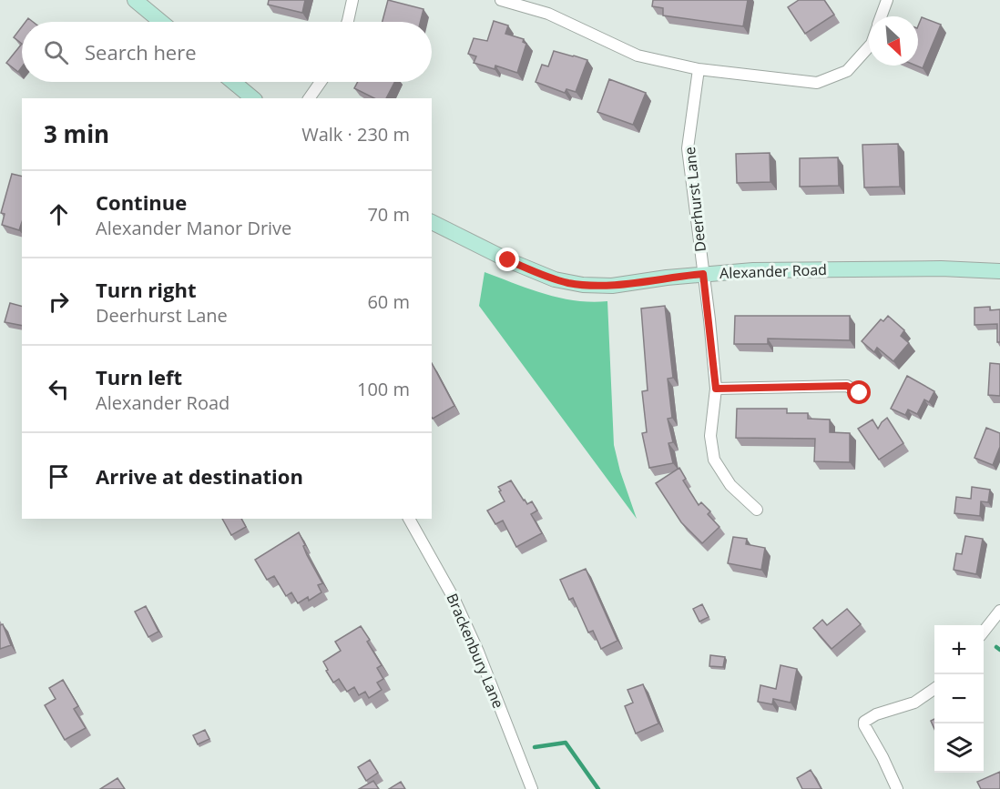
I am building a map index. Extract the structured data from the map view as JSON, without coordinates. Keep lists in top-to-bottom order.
{
  "streets": {
    "street": ["Deerhurst Lane", "Alexander Road", "Brackenbury Lane"]
  },
  "crossings": [
    ["Deerhurst Lane", "Alexander Road"]
  ],
  "north": "bottom right",
  "page": {
    "search": "Search here",
    "heading": ["3 min", "Walk · 230 m"],
    "list": [
      ["Continue", "Alexander Manor Drive", "70 m"],
      ["Turn right", "Deerhurst Lane", "60 m"],
      ["Turn left", "Alexander Road", "100 m"],
      "Arrive at destination"
    ],
    "map_buttons": ["+", "−"]
  }
}
